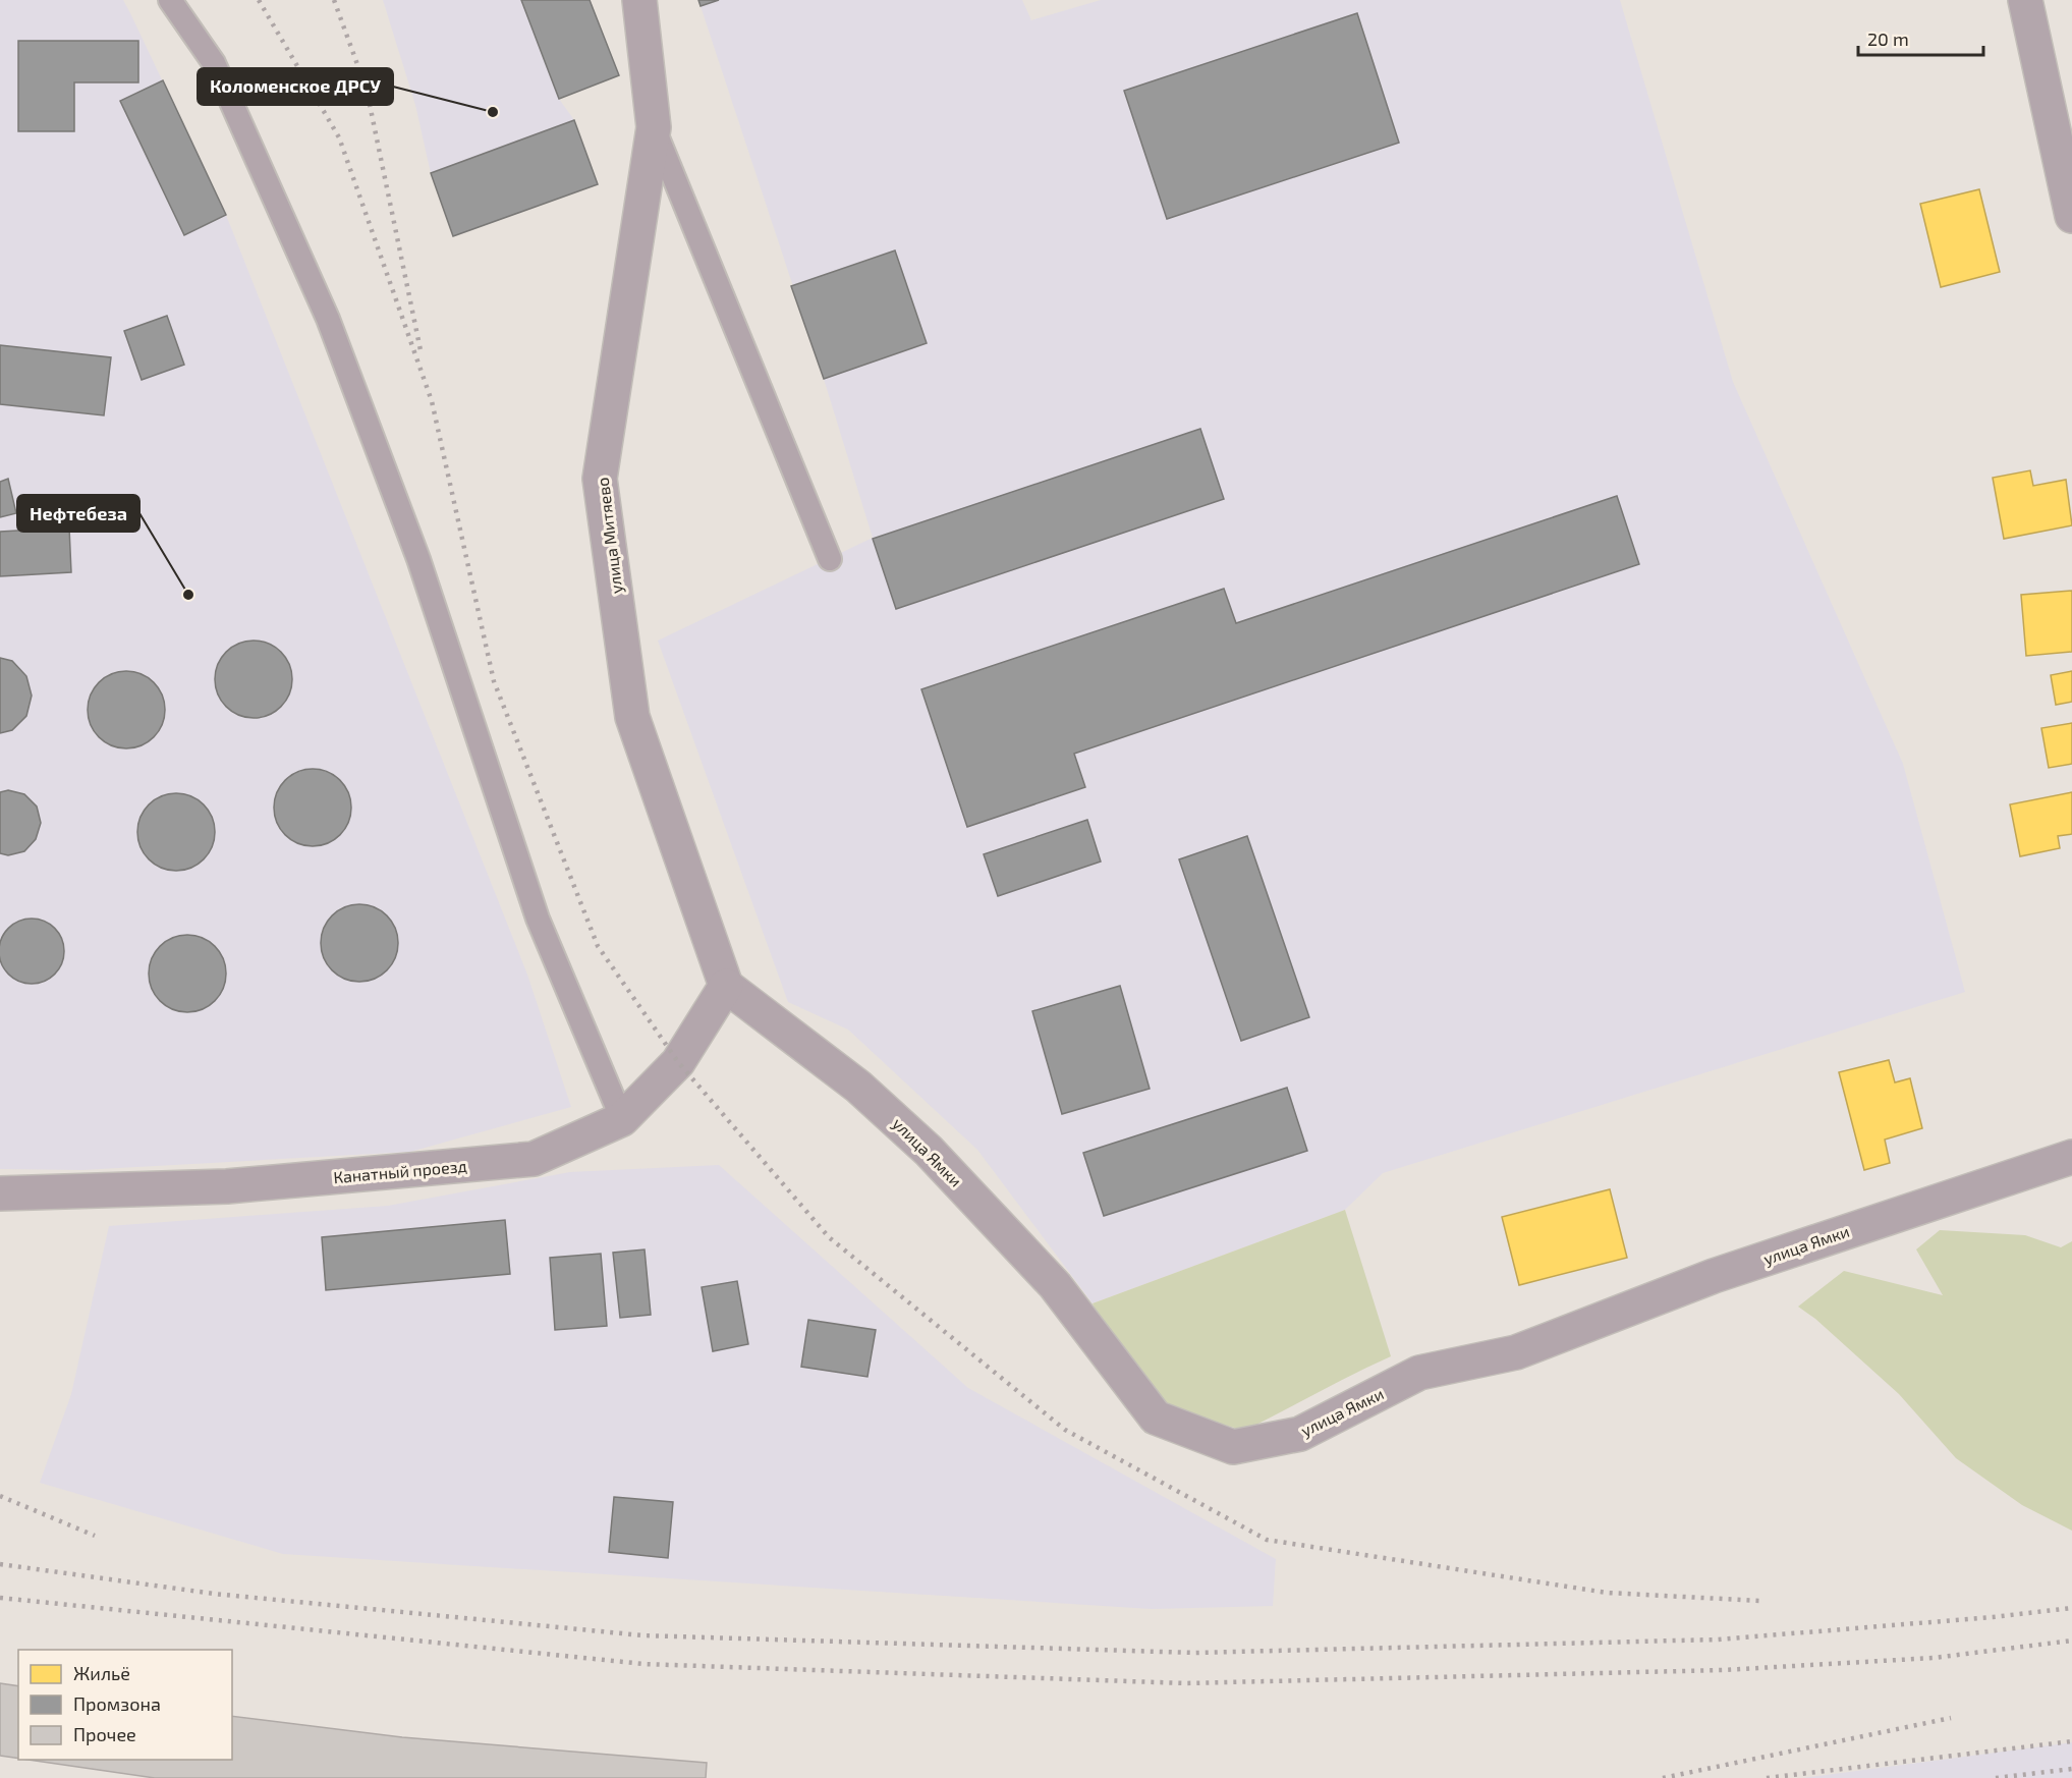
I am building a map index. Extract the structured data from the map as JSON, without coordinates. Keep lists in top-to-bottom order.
{
  "streets": {
    "street": ["улица Митяево", "улица Ямки", "Канатный проезд"]
  },
  "crossings": [
    ["улица Митяево", "улица Ямки"],
    ["улица Митяево", "Канатный проезд"],
    ["улица Ямки", "Канатный проезд"]
  ],
  "places": ["Коломенское ДРСУ", "Нефтебеза"],
  "legend": ["Жильё", "Промзона", "Прочее"],
  "scale_bar": "20 m"
}
